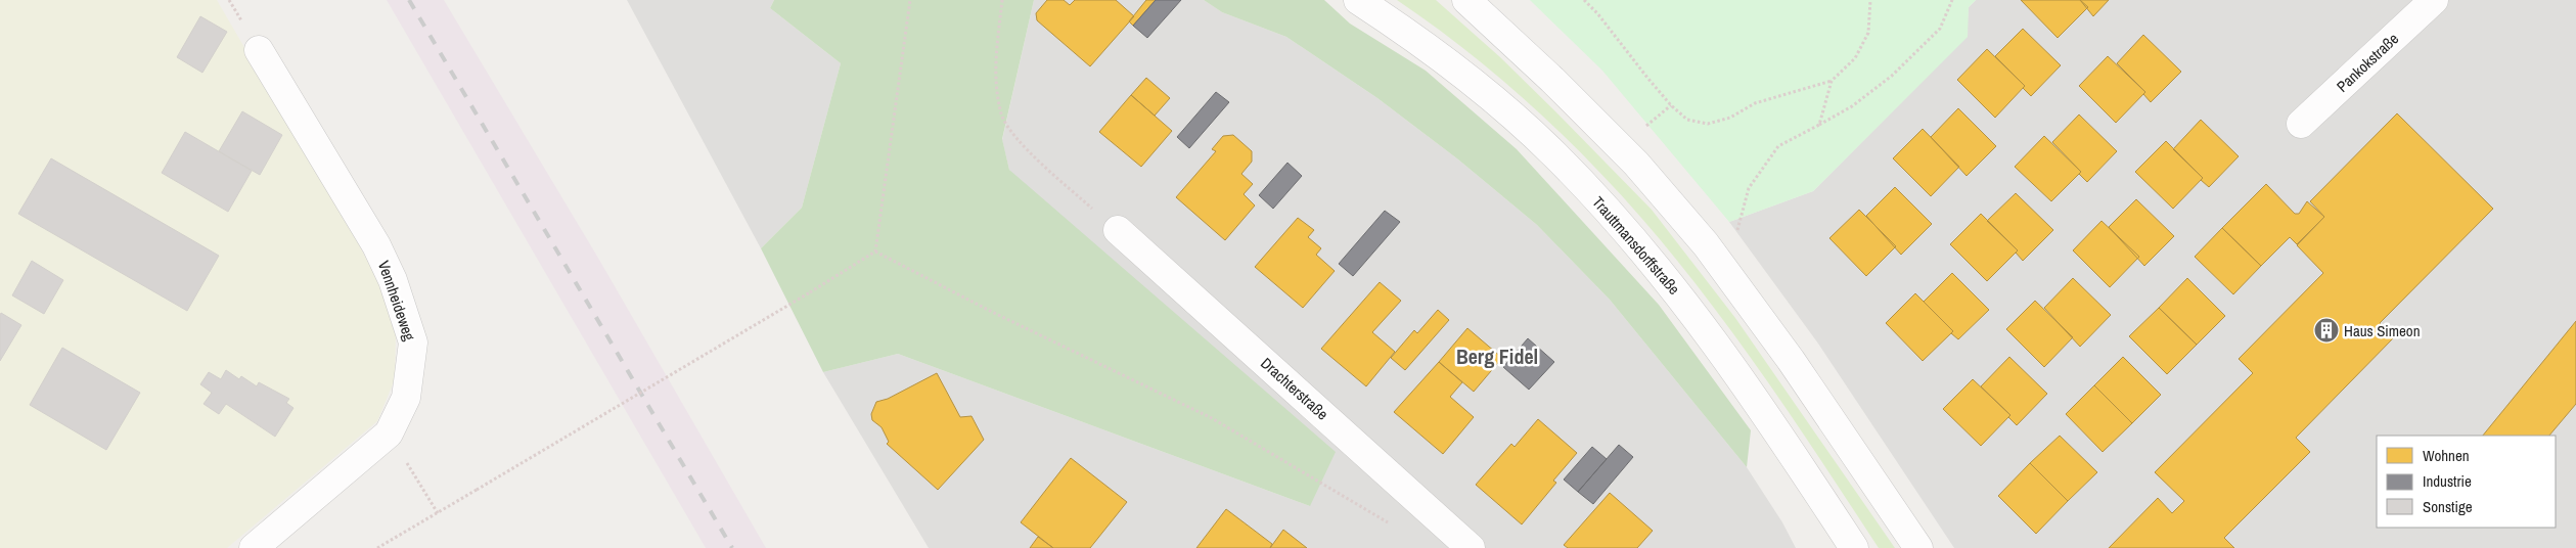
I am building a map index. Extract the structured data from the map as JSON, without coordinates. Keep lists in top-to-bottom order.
{
  "streets": {
    "street": [
      "Pankokstraße",
      "Trauttmansdorffstraße",
      "Vennheideweg",
      "Drachterstraße"
    ]
  },
  "districts": ["Berg Fidel"],
  "places": {
    "building": ["Haus Simeon"]
  },
  "legend": ["Wohnen", "Industrie", "Sonstige"]
}
